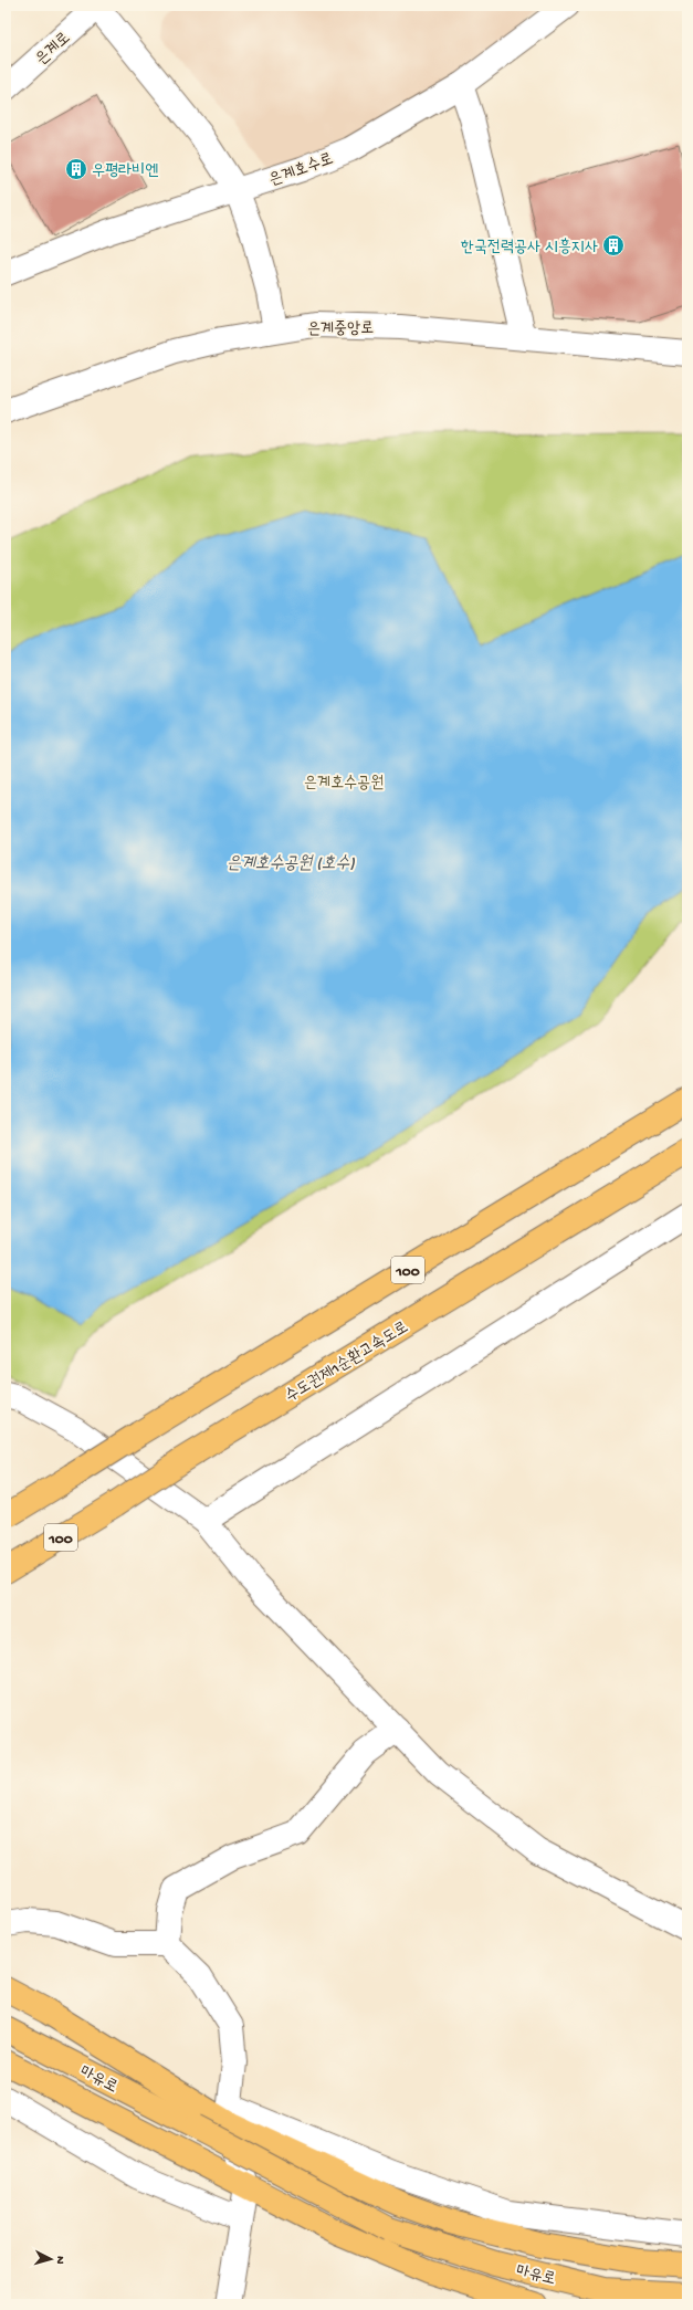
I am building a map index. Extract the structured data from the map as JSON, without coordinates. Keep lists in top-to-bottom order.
{
  "streets": {
    "main road": ["100", "수도권제1순환고속도로", "마유로"],
    "street": ["은계로", "은계호수로", "은계중앙로"]
  },
  "water": ["은계호수공원 (호수)"],
  "parks": ["은계호수공원"],
  "places": {
    "building": ["우평라비엔", "한국전력공사 시흥지사"]
  },
  "north": "right"
}
